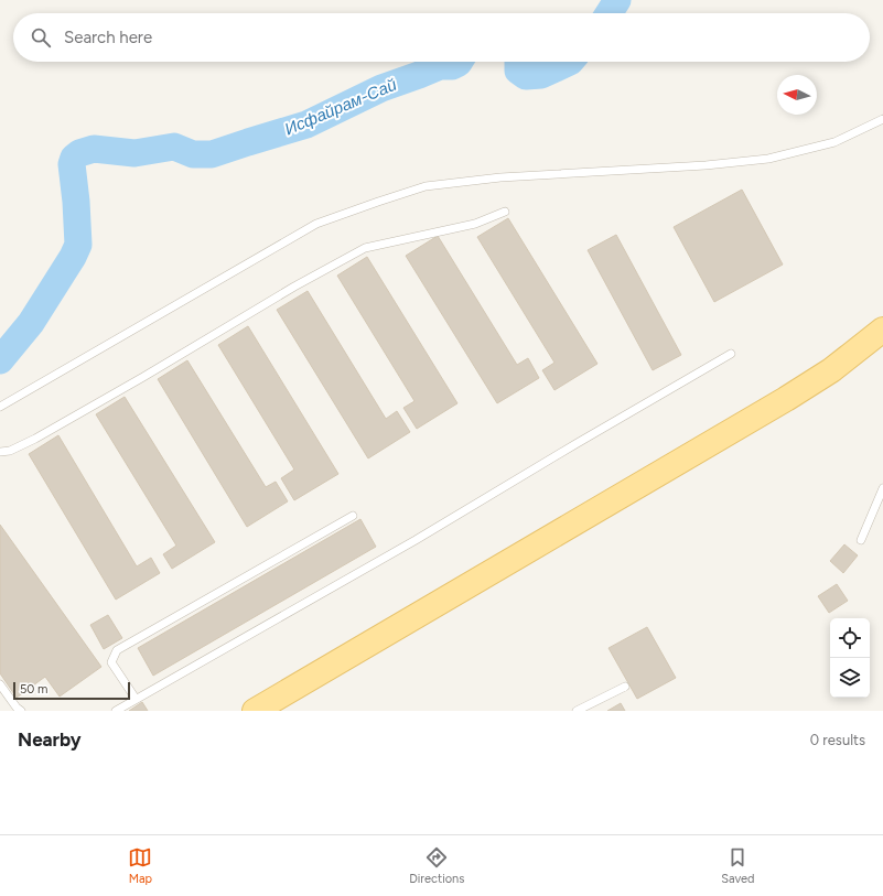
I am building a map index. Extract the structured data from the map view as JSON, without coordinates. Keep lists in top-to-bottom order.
{
  "water": ["Исфайрам-Сай"],
  "scale_bar": "50 m",
  "north": "left",
  "page": {
    "search": "Search here",
    "scale": "50 m",
    "heading": ["Nearby", "0 results"],
    "nav": ["Map", "Directions", "Saved"]
  }
}
